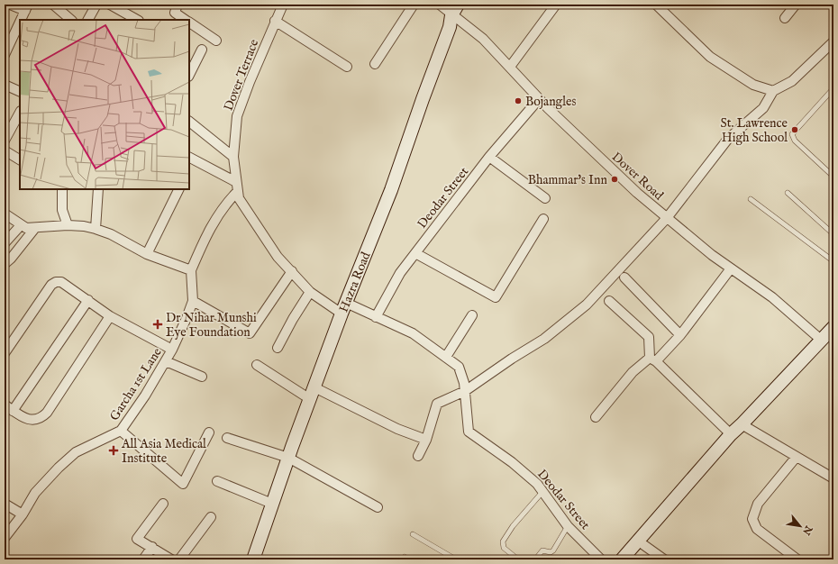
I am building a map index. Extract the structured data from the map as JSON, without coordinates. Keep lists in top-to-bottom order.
{
  "streets": {
    "main road": ["Hazra Road"],
    "street": [
      "Dover Terrace",
      "Dover Road",
      "Deodar Street",
      "Garcha 1st Lane"
    ]
  },
  "crossings": [
    ["Dover Terrace", "Deodar Street"],
    ["Dover Road", "Deodar Street"],
    ["Dover Road", "Hazra Road"],
    ["Deodar Street", "Hazra Road"]
  ],
  "places": {
    "other": ["Bojangles", "St. Lawrence High School", "Bhammar's Inn"],
    "health": ["Dr Nihar Munshi Eye Foundation", "All Asia Medical Institute"]
  },
  "north": "bottom right"
}
